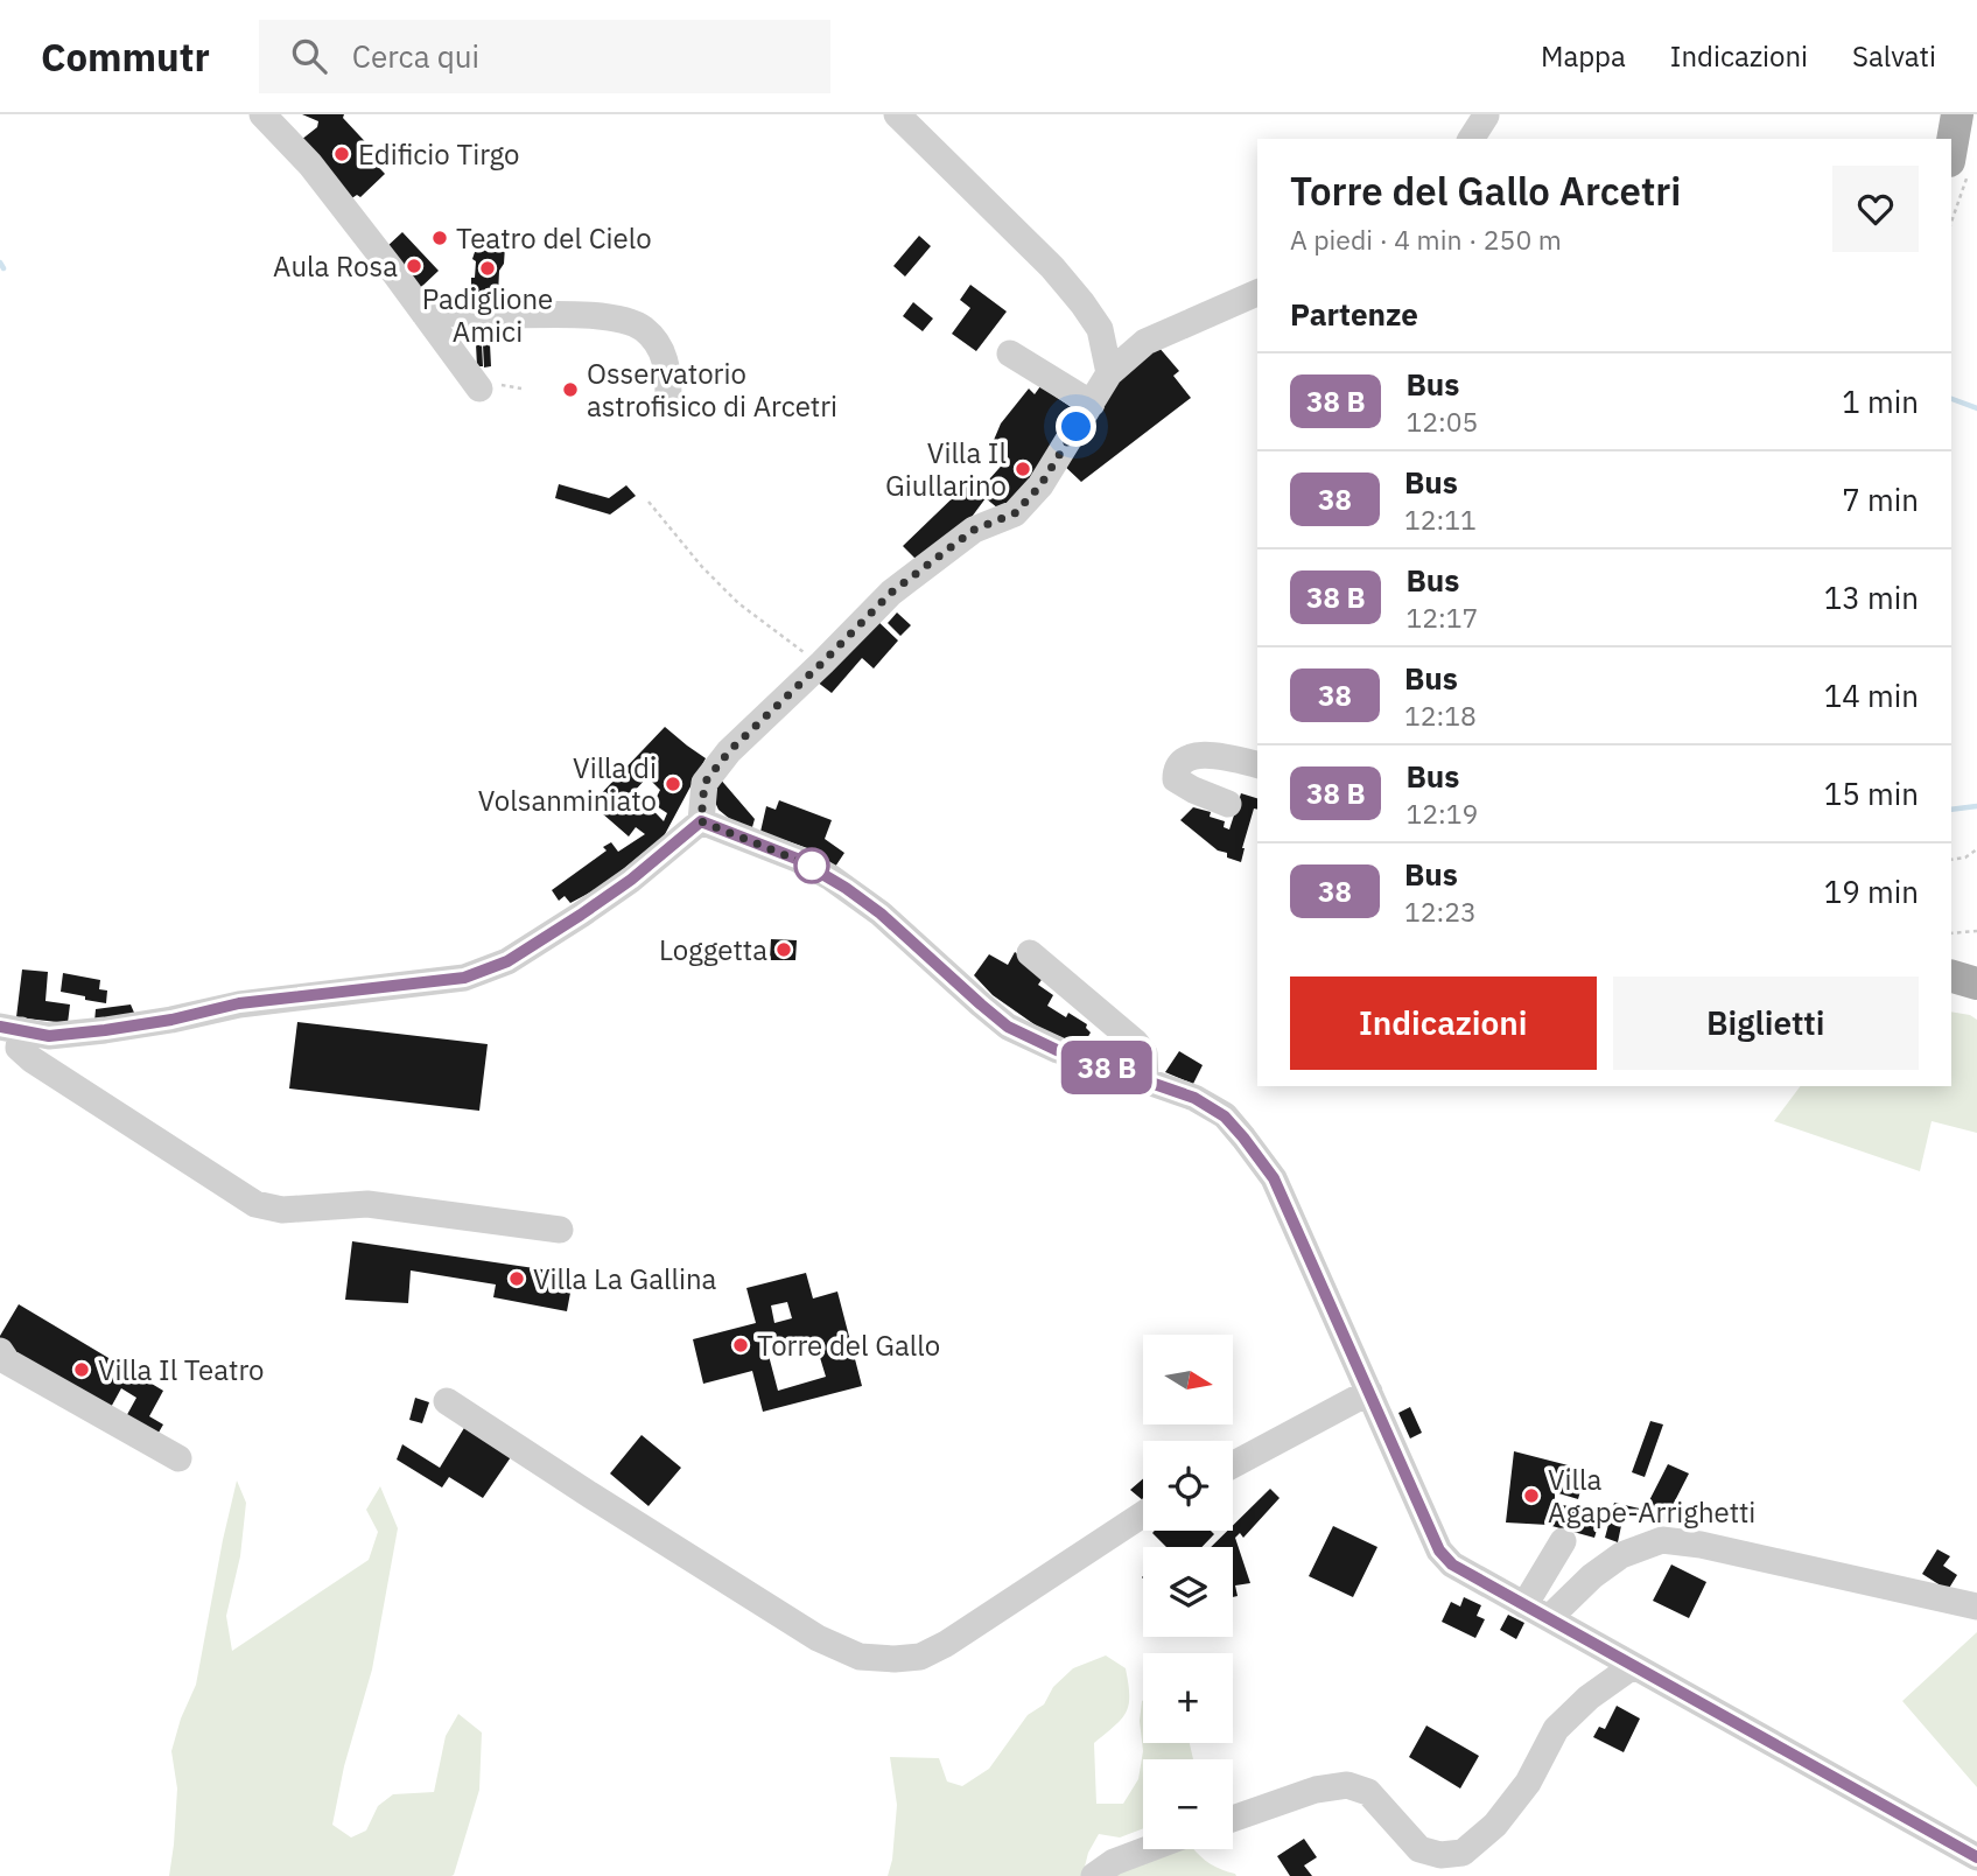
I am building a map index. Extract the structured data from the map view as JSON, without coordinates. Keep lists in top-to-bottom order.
{
  "places": [
    "Edificio Tirgo",
    "Teatro del Cielo",
    "Aula Rosa",
    "Padiglione Amici",
    "Osservatorio astrofisico di Arcetri",
    "Villa Il Giullarino",
    "Villa di Volsanminiato",
    "Loggetta",
    "Villa La Gallina",
    "Torre del Gallo",
    "Villa Il Teatro",
    "Villa Agape-Arrighetti"
  ],
  "north": "right",
  "page": {
    "header": "Commutr",
    "search": "Cerca qui",
    "nav": ["Mappa", "Indicazioni", "Salvati"],
    "on_map": "38 B",
    "heading": [
      ["Torre del Gallo Arcetri", "A piedi · 4 min · 250 m"],
      "Partenze"
    ],
    "list": [
      {
        "mark": "38 B",
        "name": "Bus",
        "note": "12:05",
        "value": "1 min"
      },
      {
        "mark": "38",
        "name": "Bus",
        "note": "12:11",
        "value": "7 min"
      },
      {
        "mark": "38 B",
        "name": "Bus",
        "note": "12:17",
        "value": "13 min"
      },
      {
        "mark": "38",
        "name": "Bus",
        "note": "12:18",
        "value": "14 min"
      },
      {
        "mark": "38 B",
        "name": "Bus",
        "note": "12:19",
        "value": "15 min"
      },
      {
        "mark": "38",
        "name": "Bus",
        "note": "12:23",
        "value": "19 min"
      }
    ],
    "buttons": ["Indicazioni", "Biglietti"],
    "map_buttons": ["+", "−"]
  }
}
